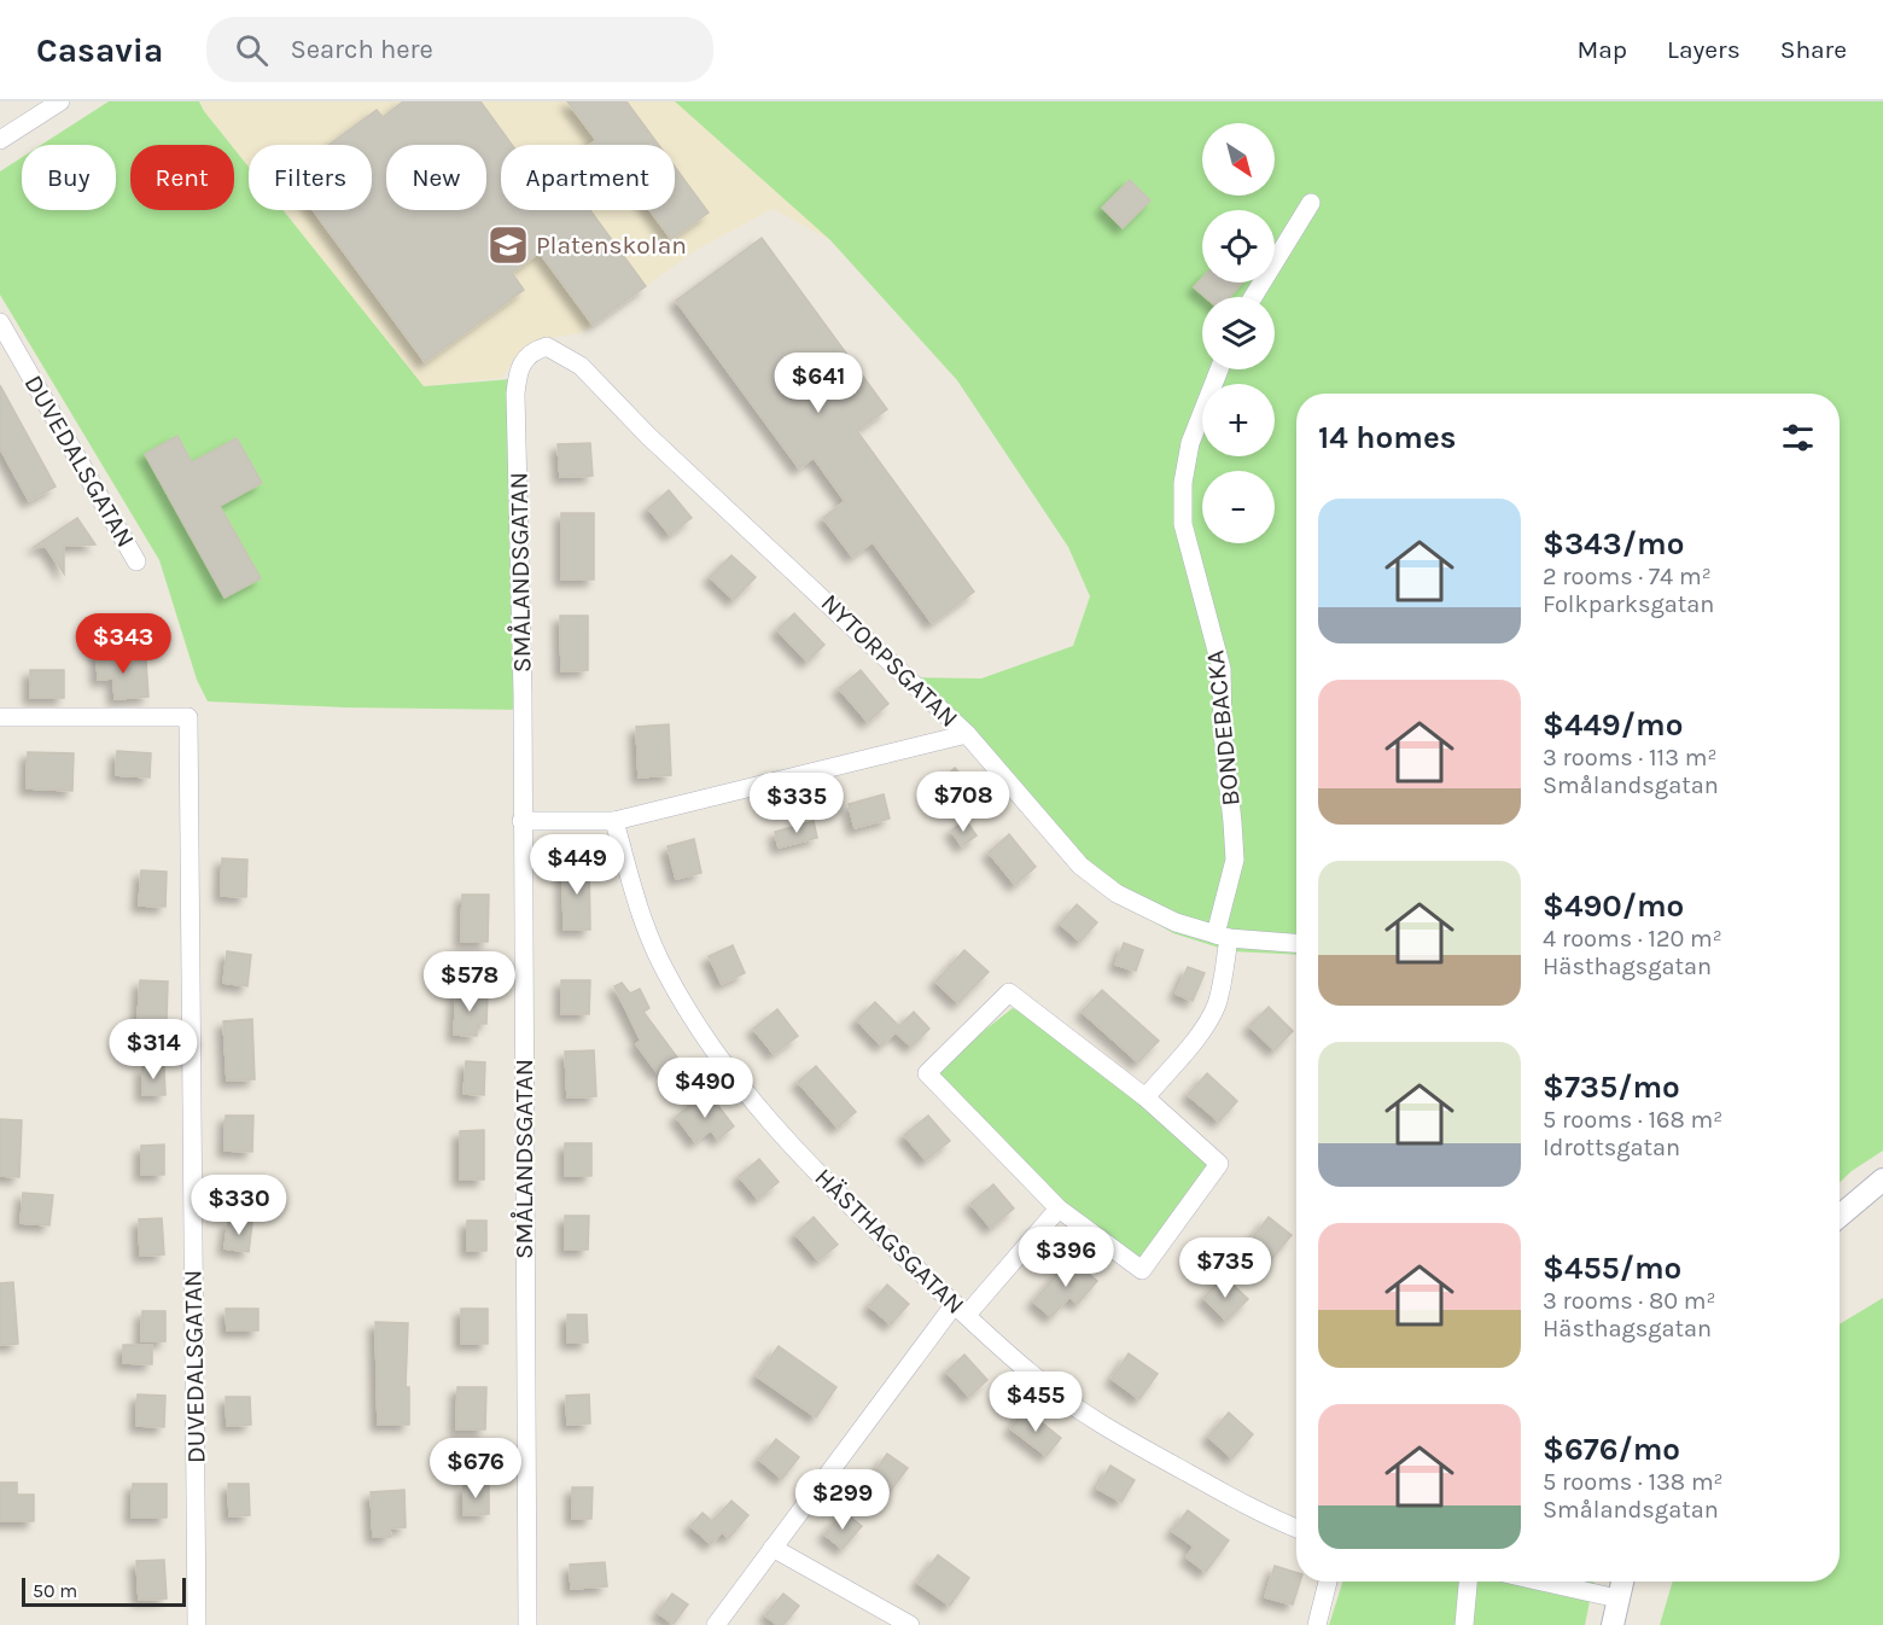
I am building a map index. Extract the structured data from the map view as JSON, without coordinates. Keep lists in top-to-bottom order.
{
  "streets": {
    "street": [
      "DUVEDALSGATAN",
      "SMÅLANDSGATAN",
      "NYTORPSGATAN",
      "BONDEBACKA",
      "HÄSTHAGSGATAN"
    ]
  },
  "crossings": [
    ["SMÅLANDSGATAN", "NYTORPSGATAN"],
    ["NYTORPSGATAN", "BONDEBACKA"]
  ],
  "places": {
    "school or university": ["Platenskolan"]
  },
  "scale_bar": "50 m",
  "north": "bottom right",
  "page": {
    "header": "Casavia",
    "search": "Search here",
    "nav": ["Map", "Layers", "Share"],
    "map_buttons": ["+", "−"],
    "chip": [
      "Buy",
      "Rent",
      "Filters",
      "New",
      "Apartment"
    ],
    "price": [
      "$641",
      "$343",
      "$708",
      "$335",
      "$449",
      "$578",
      "$314",
      "$490",
      "$330",
      "$396",
      "$735",
      "$455",
      "$676",
      "$299"
    ],
    "heading": "14 homes",
    "list": [
      {
        "name": "$343/mo",
        "note": "2 rooms · 74 m² · Folkparksgatan"
      },
      {
        "name": "$449/mo",
        "note": "3 rooms · 113 m² · Smålandsgatan"
      },
      {
        "name": "$490/mo",
        "note": "4 rooms · 120 m² · Hästhagsgatan"
      },
      {
        "name": "$735/mo",
        "note": "5 rooms · 168 m² · Idrottsgatan"
      },
      {
        "name": "$455/mo",
        "note": "3 rooms · 80 m² · Hästhagsgatan"
      },
      {
        "name": "$676/mo",
        "note": "5 rooms · 138 m² · Smålandsgatan"
      }
    ],
    "scale": "50 m"
  }
}
